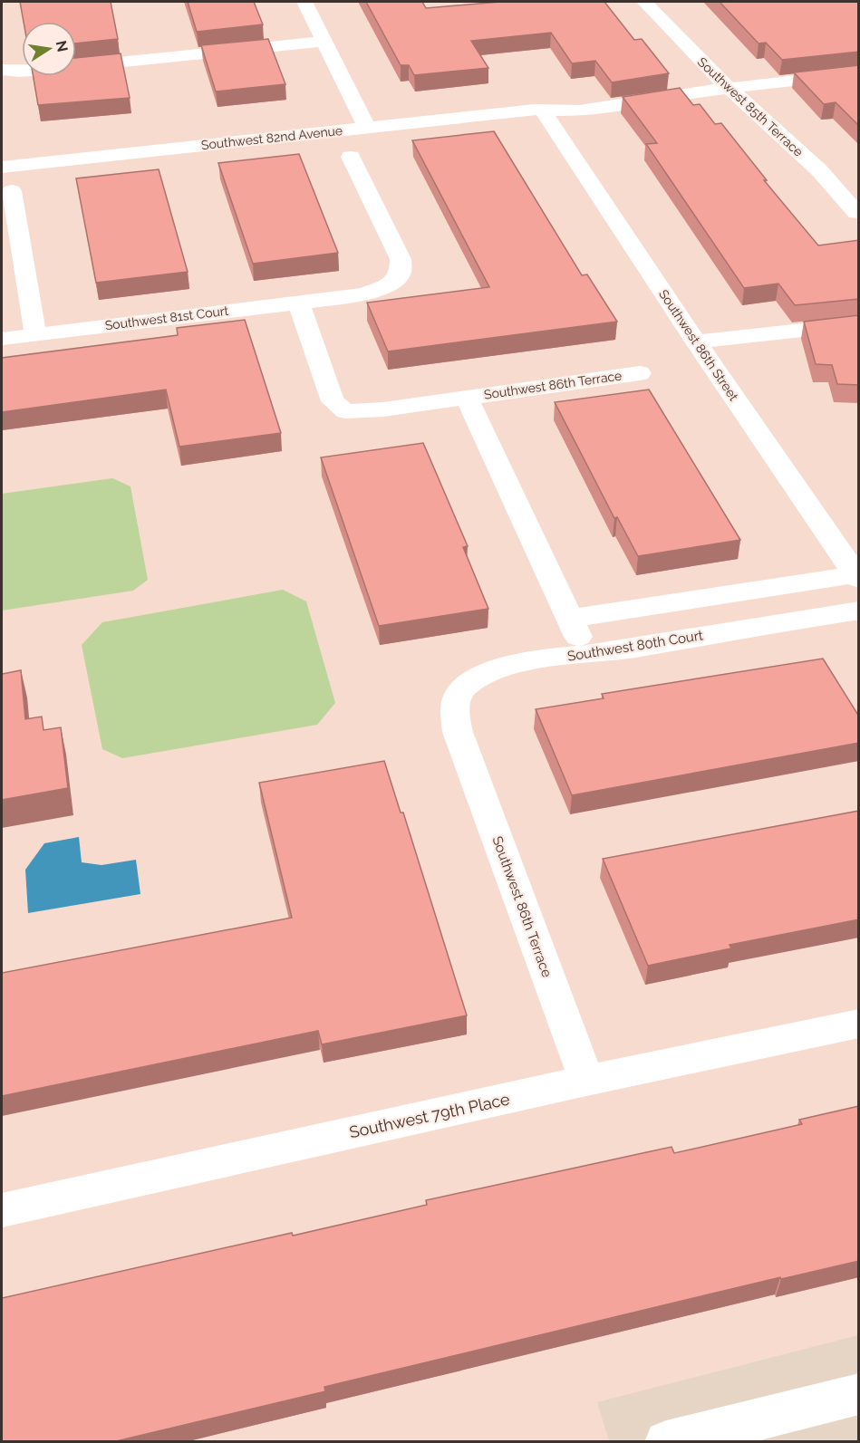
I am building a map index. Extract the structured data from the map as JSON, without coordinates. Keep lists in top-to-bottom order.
{
  "streets": {
    "street": [
      "Southwest 85th Terrace",
      "Southwest 82nd Avenue",
      "Southwest 81st Court",
      "Southwest 86th Street",
      "Southwest 86th Terrace",
      "Southwest 80th Court",
      "Southwest 79th Place"
    ]
  },
  "crossings": [
    ["Southwest 85th Terrace", "Southwest 82nd Avenue"],
    ["Southwest 82nd Avenue", "Southwest 86th Street"],
    ["Southwest 81st Court", "Southwest 86th Terrace"],
    ["Southwest 86th Terrace", "Southwest 80th Court"],
    ["Southwest 86th Terrace", "Southwest 79th Place"]
  ],
  "north": "right"
}
